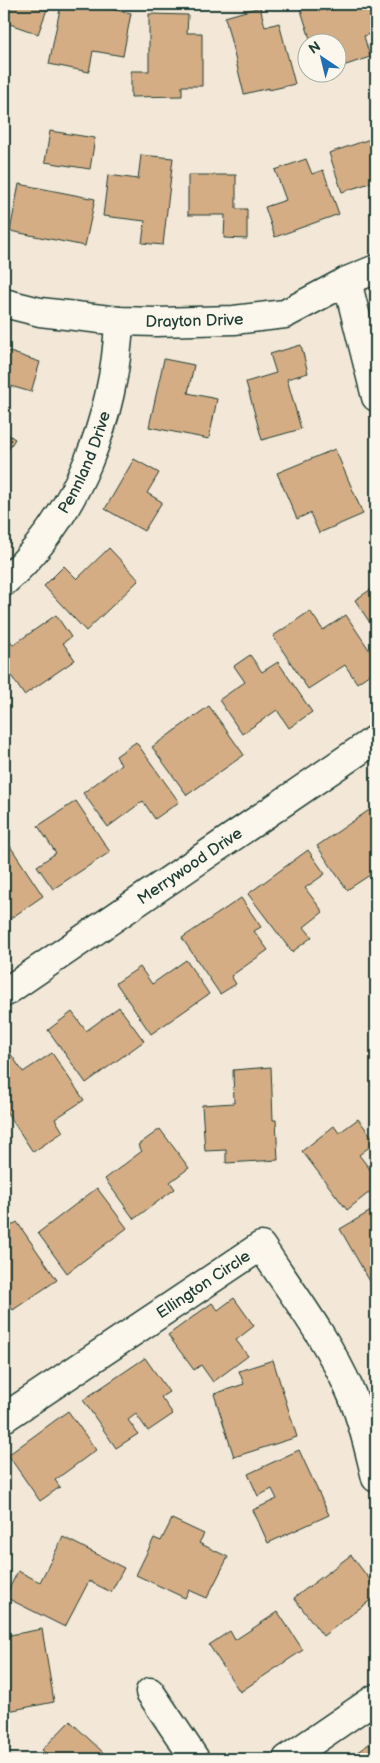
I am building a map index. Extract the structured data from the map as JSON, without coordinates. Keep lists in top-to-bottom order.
{
  "streets": {
    "street": [
      "Drayton Drive",
      "Pennland Drive",
      "Merrywood Drive",
      "Ellington Circle"
    ]
  },
  "crossings": [
    ["Drayton Drive", "Pennland Drive"]
  ],
  "north": "top left"
}
